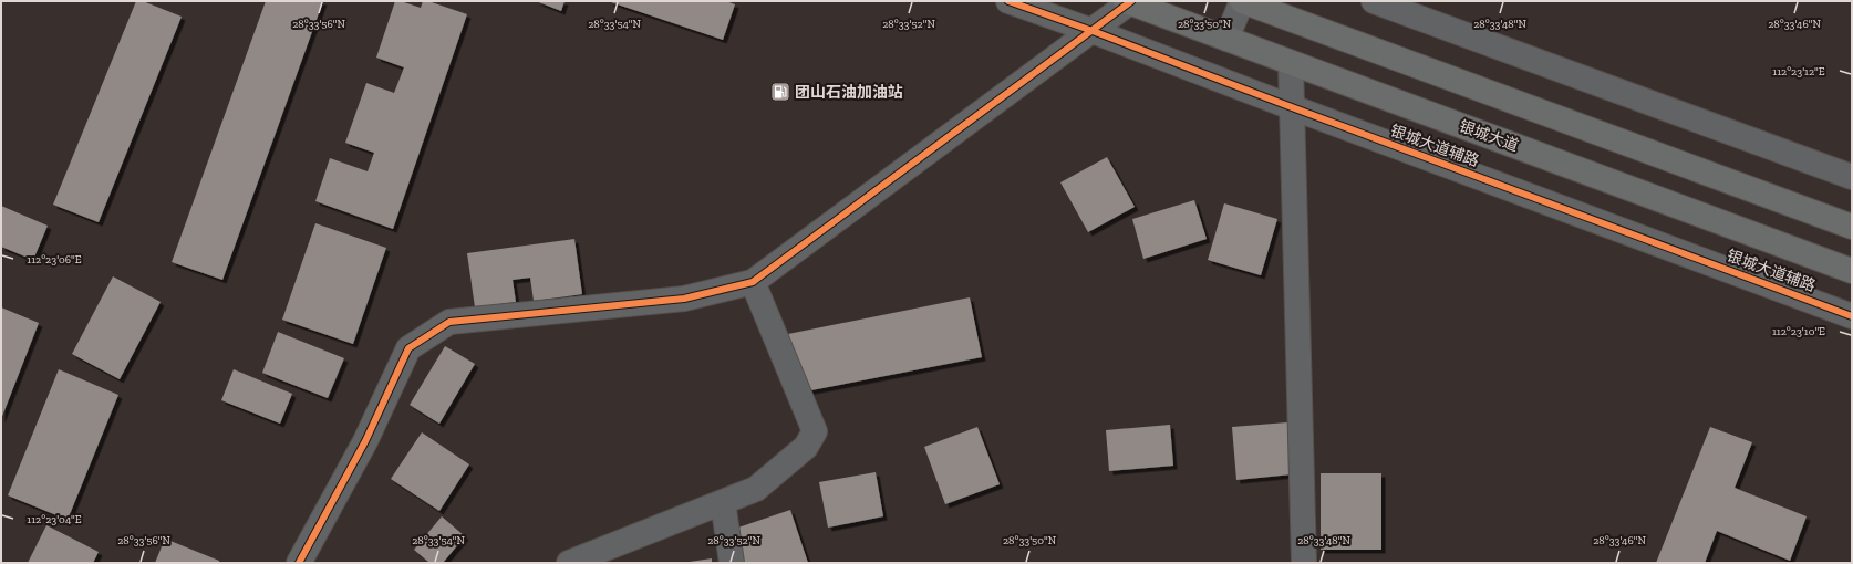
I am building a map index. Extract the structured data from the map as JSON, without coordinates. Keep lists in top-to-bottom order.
{
  "streets": {
    "main road": ["银城大道"],
    "street": ["银城大道辅路"]
  },
  "places": {
    "fuel station": ["团山石油加油站"]
  },
  "coordinates": [
    "28°33'56\"N",
    "28°33'54\"N",
    "28°33'52\"N",
    "28°33'50\"N",
    "28°33'48\"N",
    "28°33'46\"N",
    "112°23'12\"E",
    "112°23'06\"E",
    "112°23'10\"E",
    "112°23'04\"E"
  ]
}
